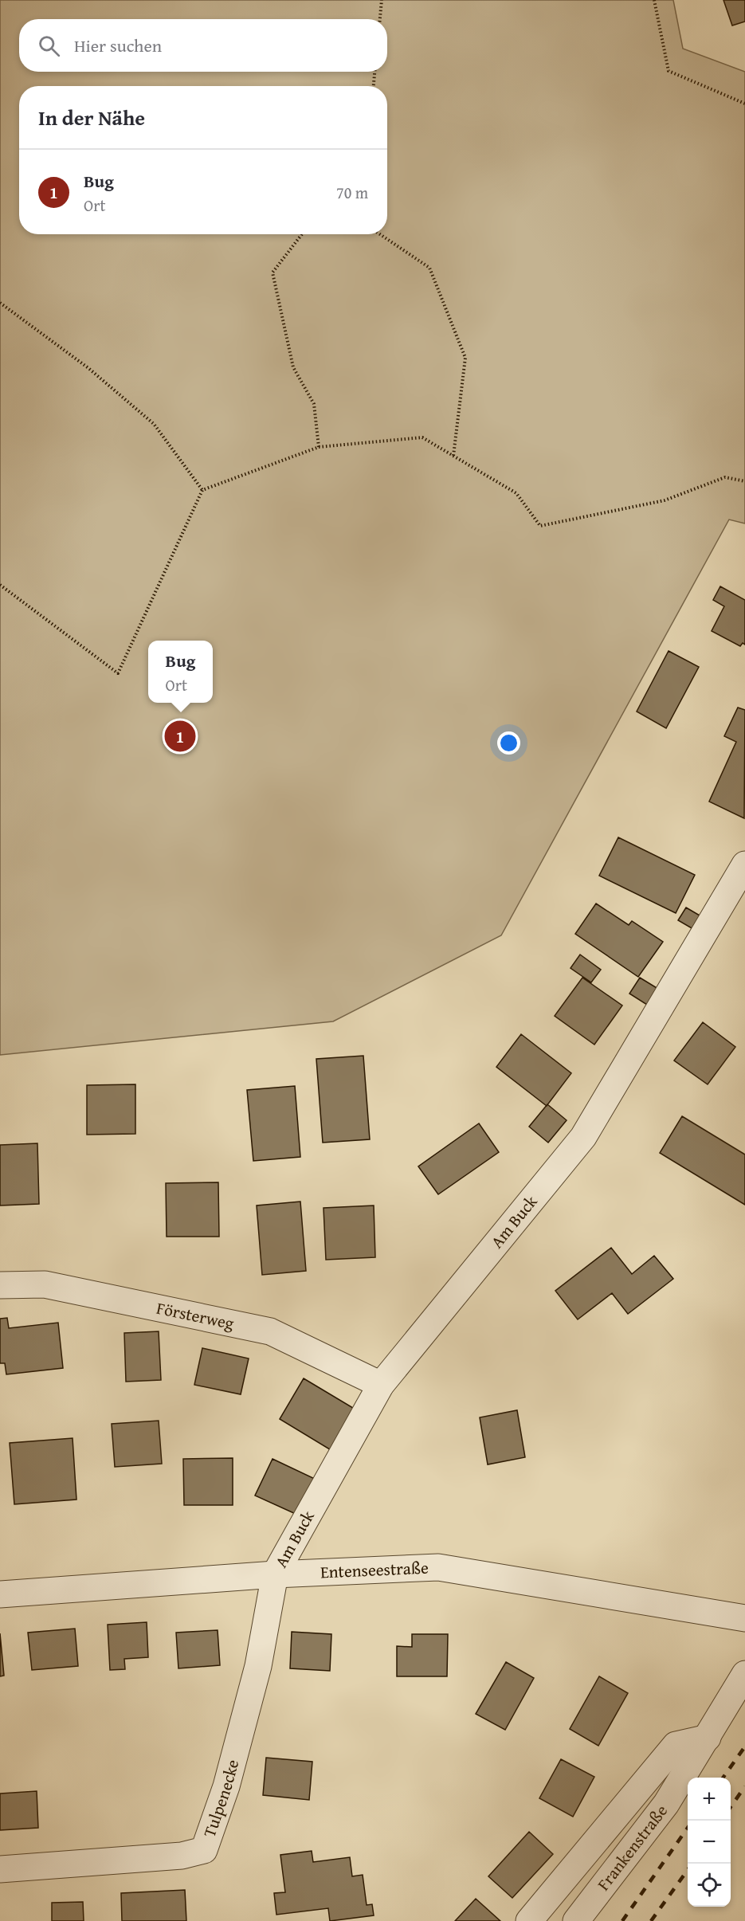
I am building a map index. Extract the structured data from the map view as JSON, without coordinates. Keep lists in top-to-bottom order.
{
  "streets": {
    "street": [
      "Am Buck",
      "Försterweg",
      "Entenseestraße",
      "Tulpenecke",
      "Frankenstraße"
    ]
  },
  "crossings": [
    ["Am Buck", "Försterweg"],
    ["Am Buck", "Entenseestraße"],
    ["Am Buck", "Tulpenecke"],
    ["Entenseestraße", "Tulpenecke"]
  ],
  "page": {
    "search": "Hier suchen",
    "heading": "In der Nähe",
    "list": [
      {
        "mark": "1",
        "name": "Bug",
        "note": "Ort",
        "value": "70 m"
      }
    ],
    "popup": ["Bug", "Ort"],
    "pins": "1",
    "map_buttons": ["+", "−"]
  }
}
